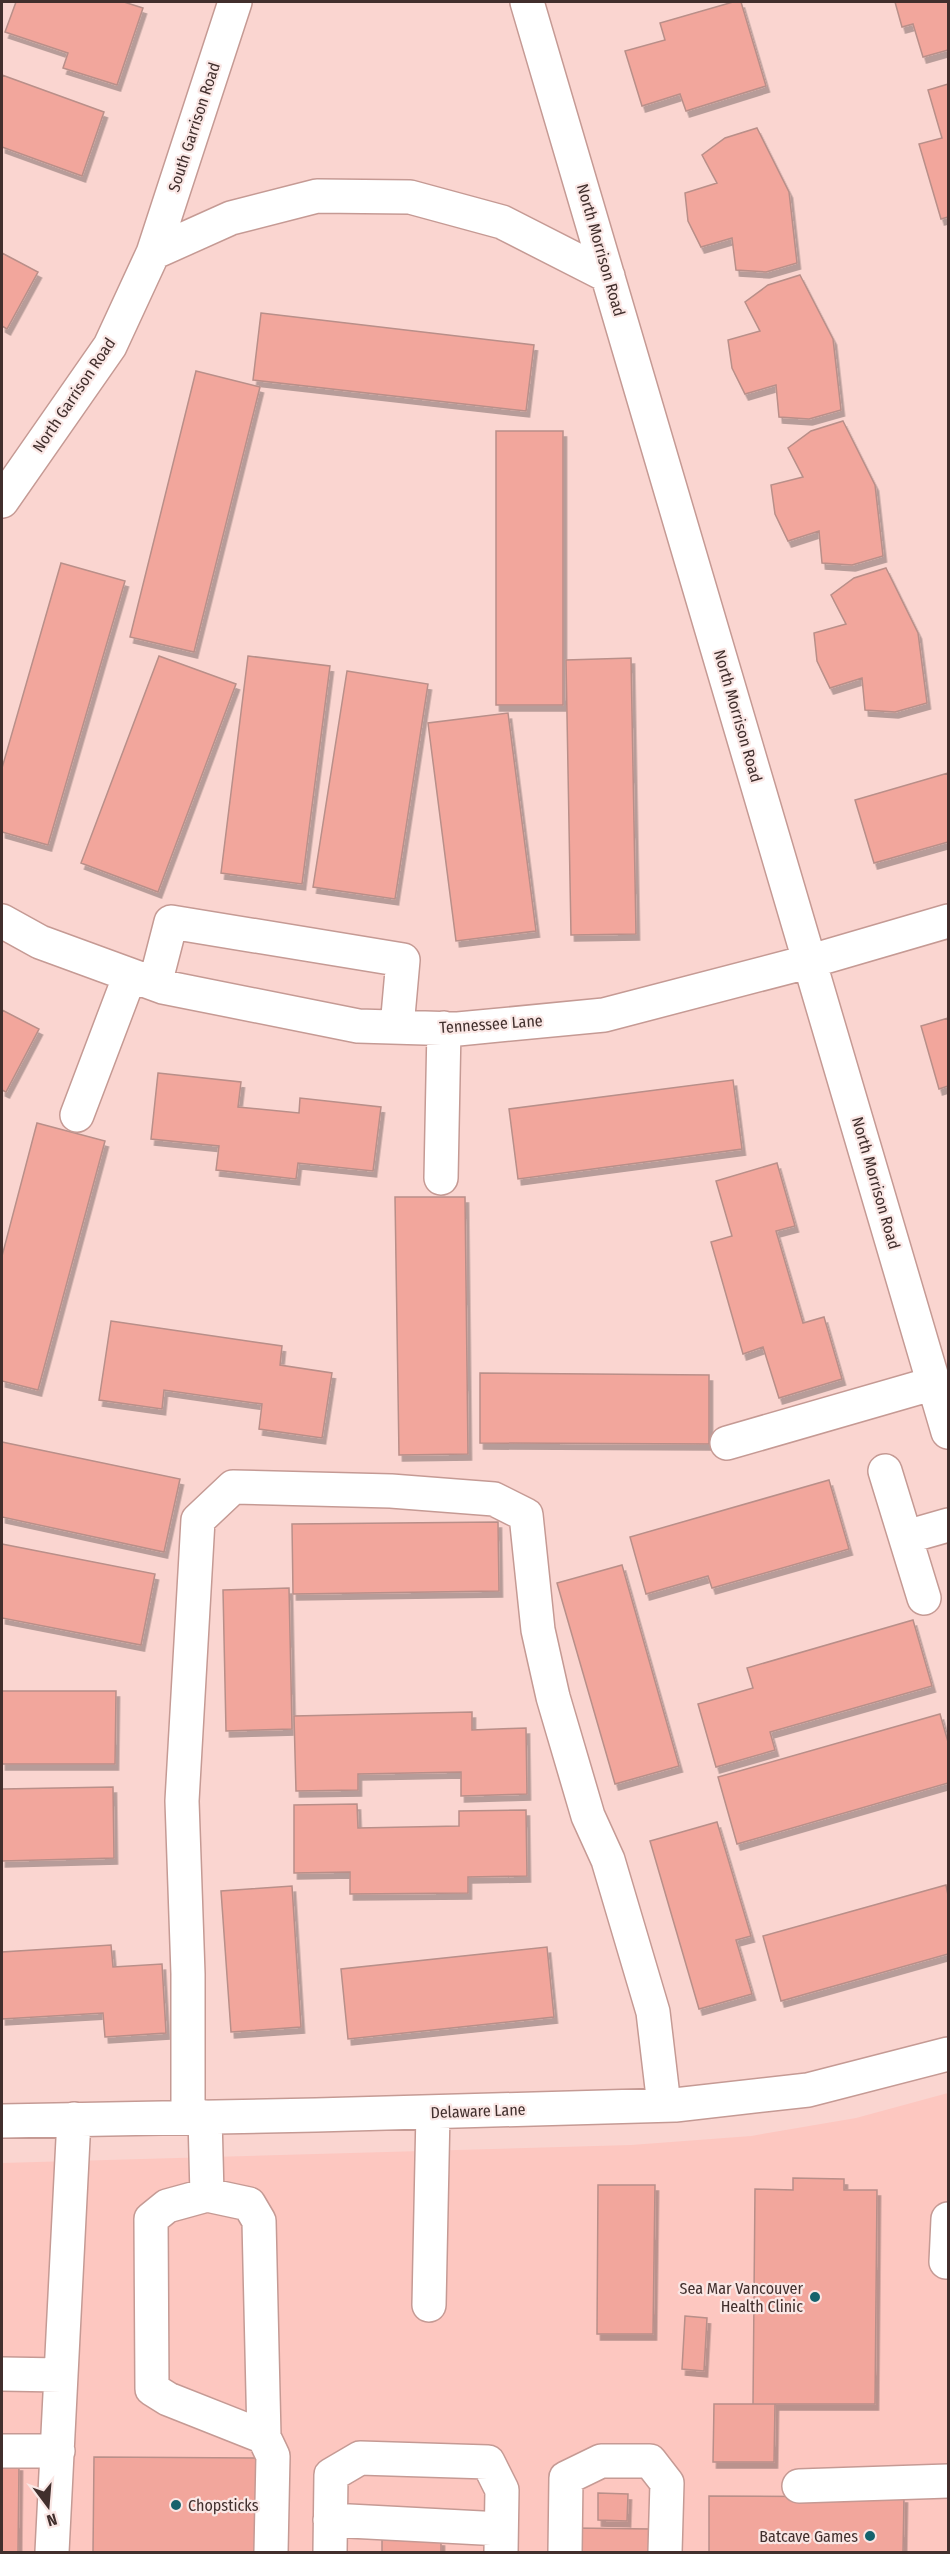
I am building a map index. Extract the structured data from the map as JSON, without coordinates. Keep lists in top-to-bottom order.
{
  "streets": {
    "street": [
      "South Garrison Road",
      "North Morrison Road",
      "North Garrison Road",
      "Tennessee Lane",
      "Delaware Lane"
    ]
  },
  "crossings": [
    ["South Garrison Road", "North Garrison Road"],
    ["North Morrison Road", "Tennessee Lane"]
  ],
  "places": ["Sea Mar Vancouver Health Clinic", "Chopsticks", "Batcave Games"],
  "north": "bottom"
}
